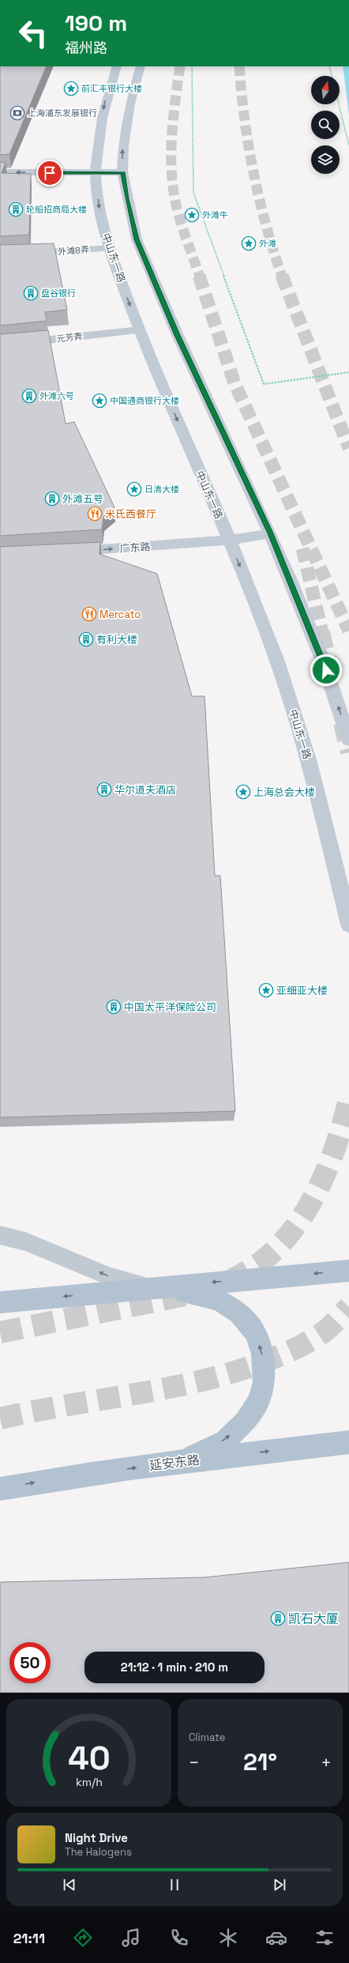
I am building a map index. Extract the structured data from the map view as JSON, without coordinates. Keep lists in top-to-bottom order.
{
  "streets": {
    "main road": ["中山东一路", "广东路", "延安东路"],
    "street": ["元芳弄"],
    "lane": ["外滩8弄"]
  },
  "crossings": [
    ["外滩8弄", "中山东一路"],
    ["中山东一路", "元芳弄"],
    ["中山东一路", "广东路"]
  ],
  "one_way": ["广东路", "延安东路"],
  "places": {
    "place": [
      "前汇丰银行大楼",
      "外滩牛",
      "外滩",
      "中国通商银行大楼",
      "日清大楼",
      "上海总会大楼",
      "亚细亚大楼"
    ],
    "bank": ["上海浦东发展银行"],
    "building": [
      "轮船招商局大楼",
      "盘谷银行",
      "外滩六号",
      "外滩五号",
      "有利大楼",
      "华尔道夫酒店",
      "中国太平洋保险公司",
      "凯石大厦"
    ],
    "restaurant": ["米氏西餐厅", "Mercato"]
  },
  "north": "top",
  "page": {
    "turn": ["190 m", "福州路"],
    "limit": "50",
    "trip": "21:12 · 1 min · 210 m",
    "tile": "Climate",
    "heat": ["−", "21°", "+"],
    "song": ["Night Drive", "The Halogens"],
    "tabs": "21:11",
    "gauge": ["40", "km/h"]
  }
}
